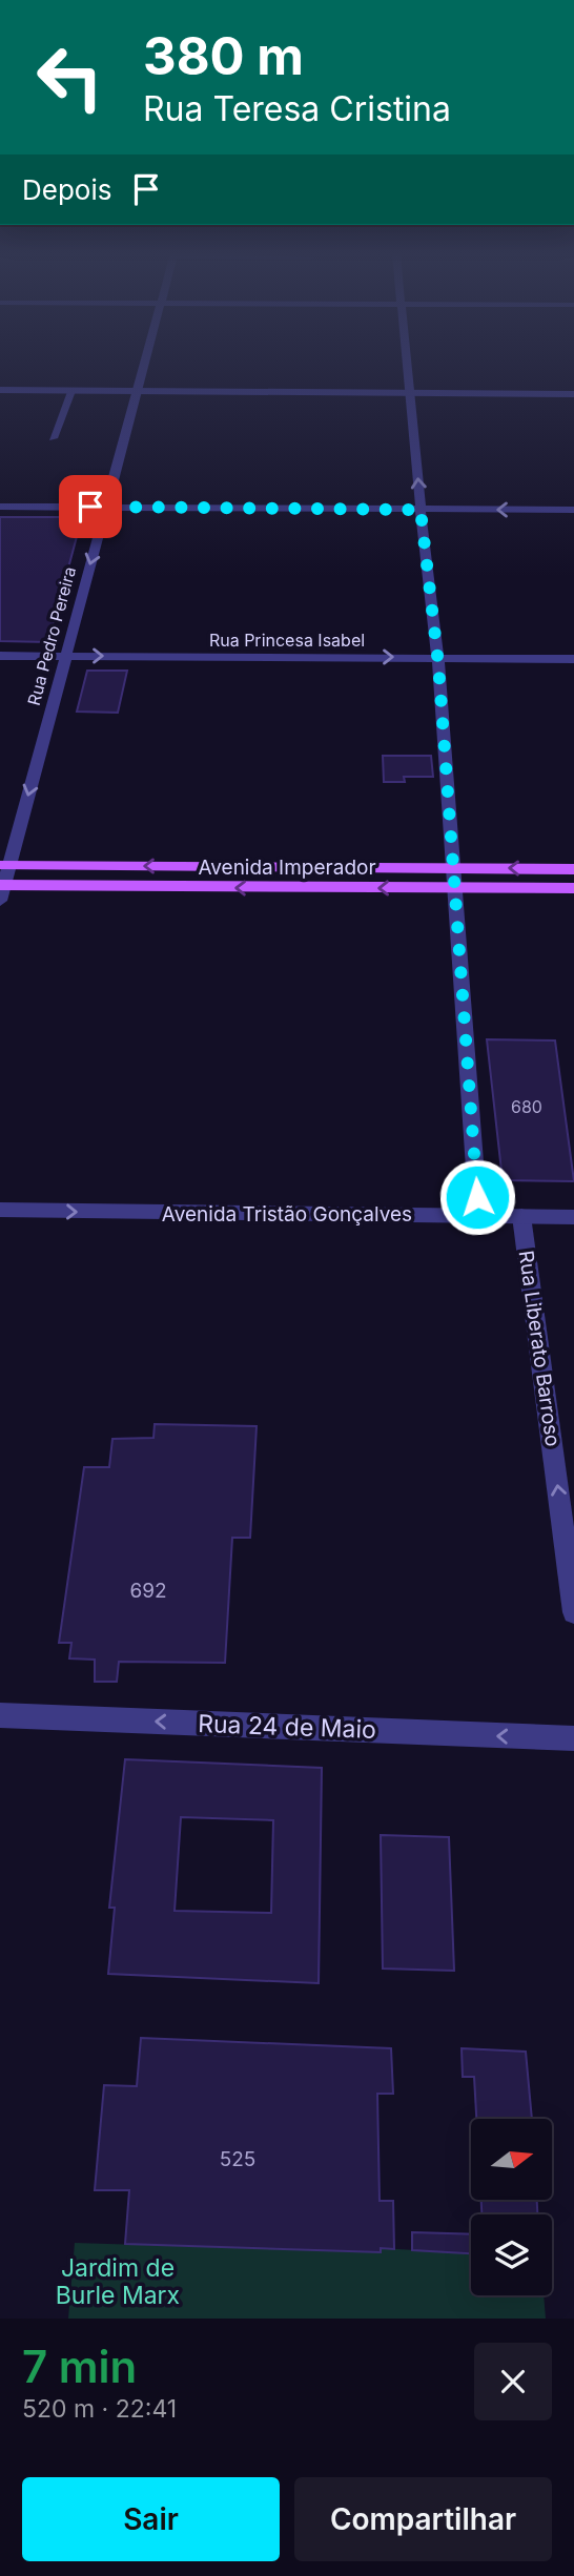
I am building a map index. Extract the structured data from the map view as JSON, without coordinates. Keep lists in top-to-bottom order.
{
  "streets": {
    "main road": ["Avenida Imperador"],
    "street": [
      "Rua Pedro Pereira",
      "Rua Princesa Isabel",
      "Avenida Tristão Gonçalves",
      "Rua Liberato Barroso",
      "Rua 24 de Maio"
    ]
  },
  "crossings": [
    ["Rua Pedro Pereira", "Rua Princesa Isabel"],
    ["Rua Pedro Pereira", "Avenida Imperador"],
    ["Avenida Tristão Gonçalves", "Rua Liberato Barroso"]
  ],
  "one_way": [
    "Rua Pedro Pereira",
    "Avenida Imperador",
    "Avenida Tristão Gonçalves",
    "Rua Liberato Barroso",
    "Rua 24 de Maio"
  ],
  "parks": ["Jardim de Burle Marx"],
  "house_numbers": ["680", "692", "525"],
  "north": "right",
  "page": {
    "turn": ["380 m", "Rua Teresa Cristina"],
    "then": "Depois",
    "heading": ["7 min", "520 m · 22:41"],
    "buttons": ["Sair", "Compartilhar"]
  }
}
